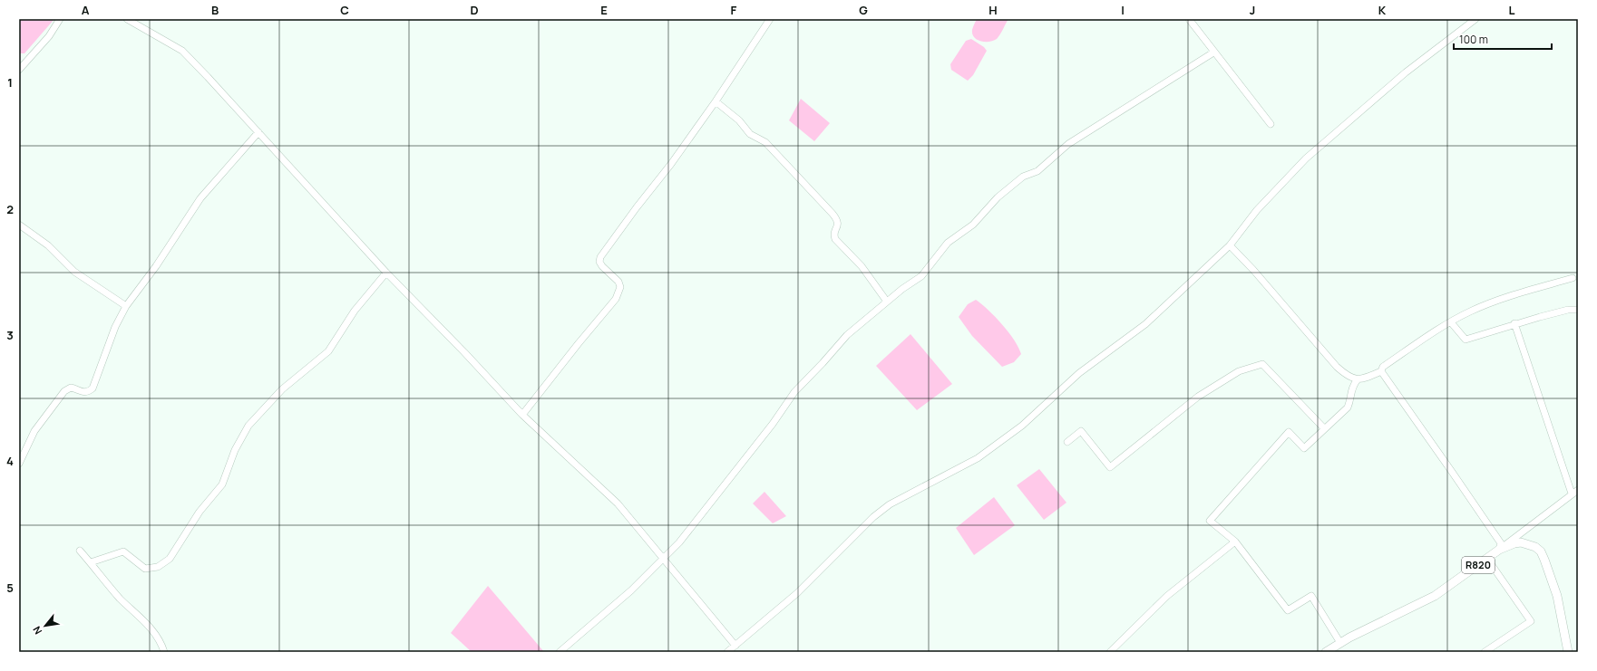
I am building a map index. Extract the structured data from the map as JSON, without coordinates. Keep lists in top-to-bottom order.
{
  "streets": {
    "main road": ["R820"]
  },
  "scale_bar": "100 m",
  "north": "bottom left",
  "grid": {
    "columns": [
      "A",
      "B",
      "C",
      "D",
      "E",
      "F",
      "G",
      "H",
      "I",
      "J",
      "K",
      "L"
    ],
    "rows": [
      "1",
      "2",
      "3",
      "4",
      "5"
    ]
  }
}
